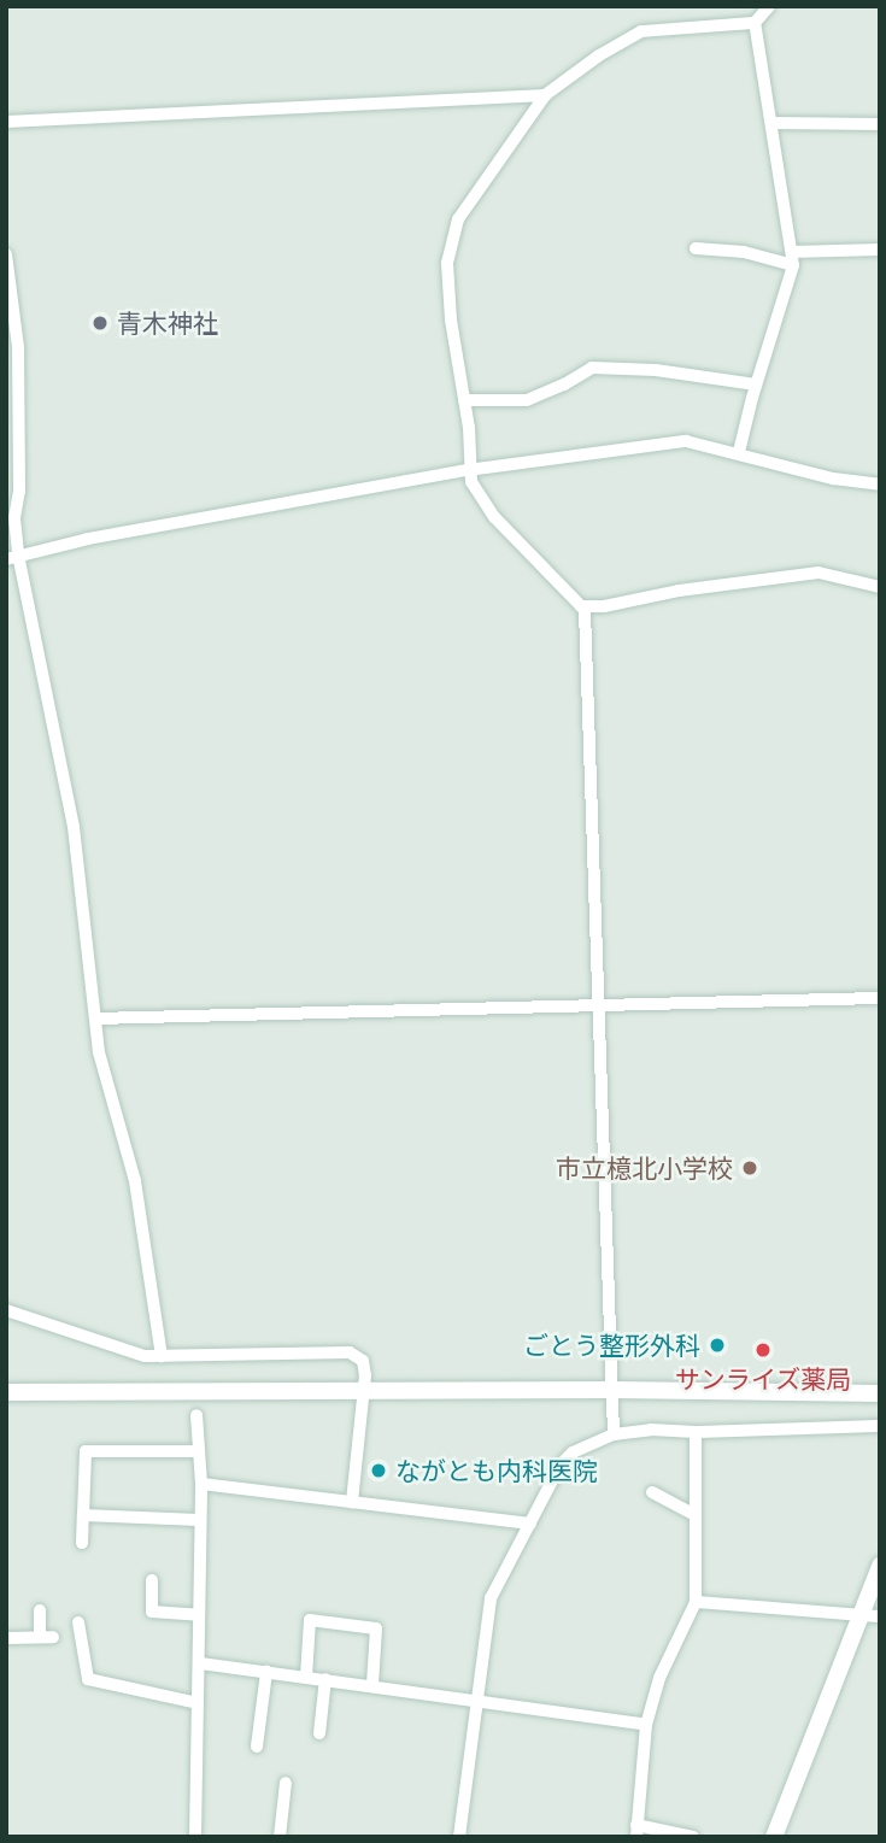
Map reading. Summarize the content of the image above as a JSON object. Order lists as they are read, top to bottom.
{
  "places": [
    "青木神社",
    "市立檍北小学校",
    "ごとう整形外科",
    "サンライズ薬局",
    "ながとも内科医院"
  ]
}
